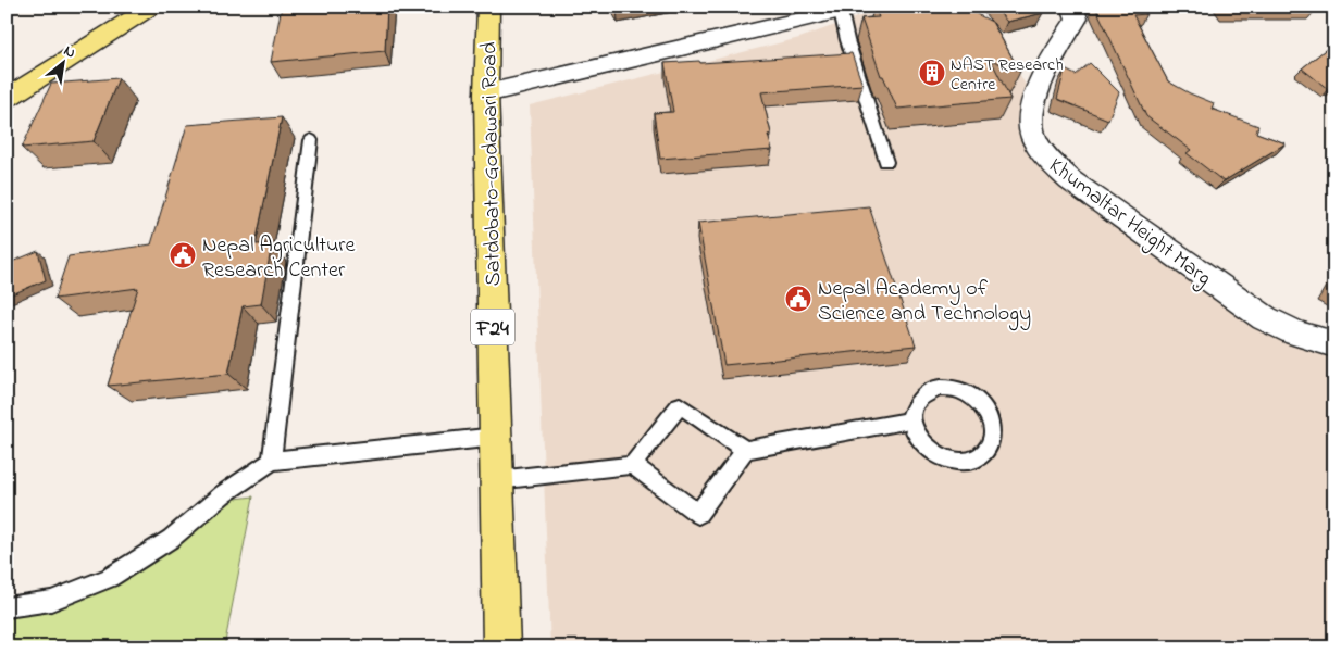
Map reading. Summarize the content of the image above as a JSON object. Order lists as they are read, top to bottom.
{
  "streets": {
    "main road": ["Satdobato-Godawari Road", "F24"],
    "street": ["Khumaltar Height Marg"]
  },
  "places": {
    "building": ["NAST Research Centre"],
    "public building": ["Nepal Agriculture Research Center", "Nepal Academy of Science and Technology"]
  },
  "north": "top right"
}
